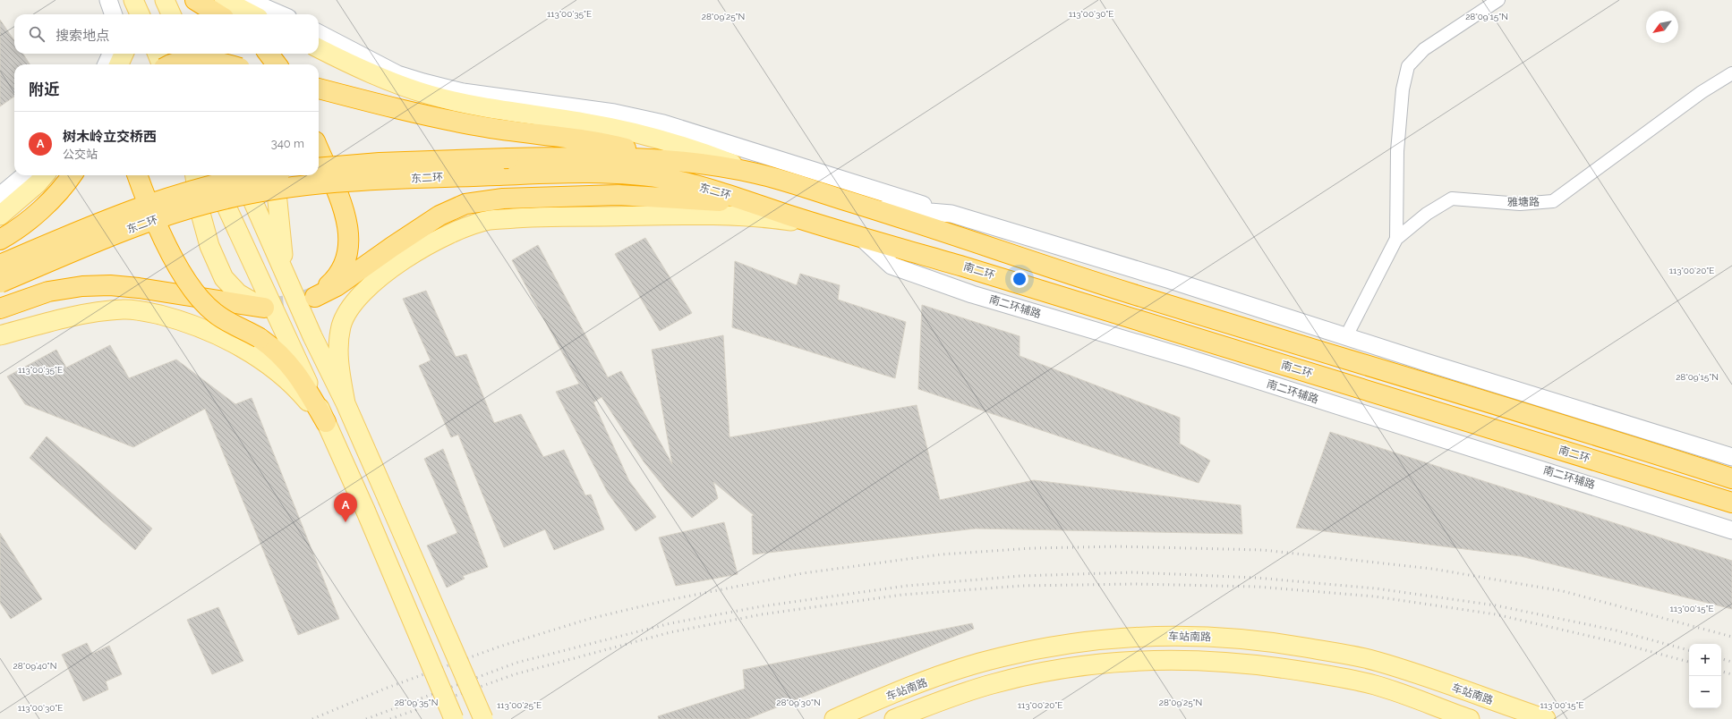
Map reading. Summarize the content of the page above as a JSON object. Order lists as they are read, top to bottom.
{
  "streets": {
    "highway": ["东二环", "南二环"],
    "main road": ["南二环辅路", "车站南路"],
    "street": ["雅塘路"]
  },
  "crossings": [
    ["东二环", "南二环"],
    ["东二环", "南二环辅路"],
    ["南二环", "南二环辅路"]
  ],
  "north": "bottom left",
  "page": {
    "search": "搜索地点",
    "heading": "附近",
    "list": [
      {
        "mark": "A",
        "name": "树木岭立交桥西",
        "note": "公交站",
        "value": "340 m"
      }
    ],
    "pins": "A",
    "map_buttons": ["+", "−"]
  },
  "coordinates": [
    "113°00'35\"E",
    "113°00'30\"E",
    "28°09'25\"N",
    "28°09'15\"N",
    "113°00'20\"E",
    "113°00'15\"E",
    "28°09'40\"N",
    "28°09'35\"N",
    "28°09'30\"N",
    "113°00'25\"E"
  ]
}
